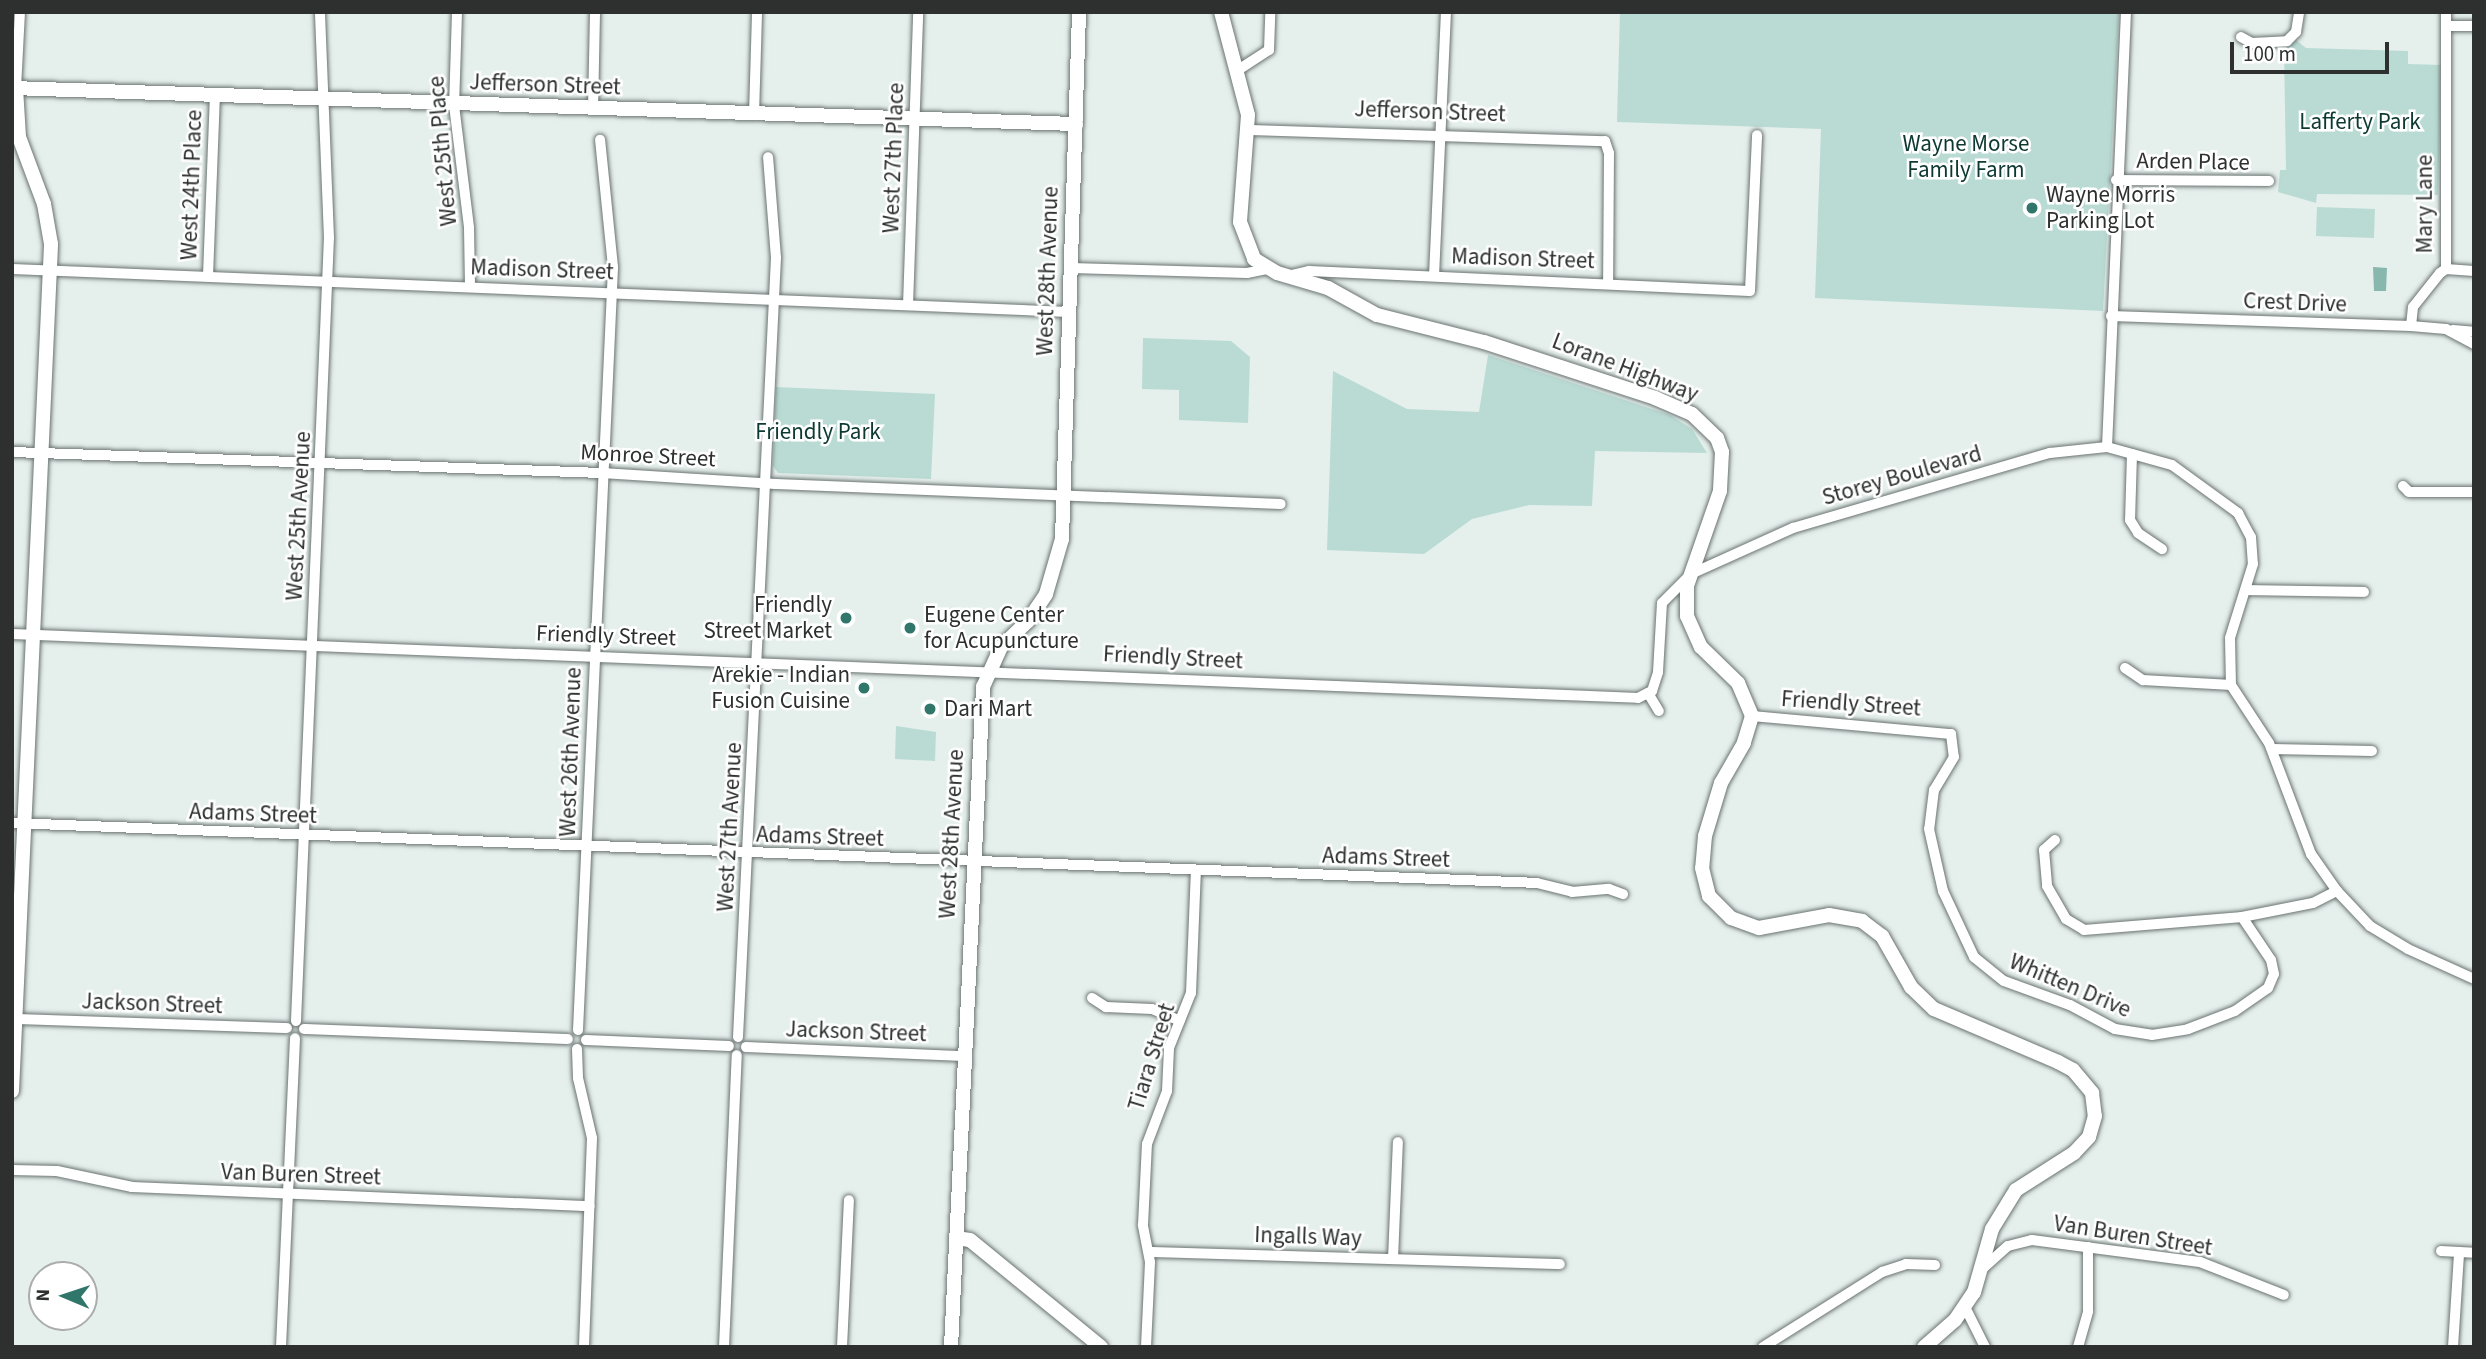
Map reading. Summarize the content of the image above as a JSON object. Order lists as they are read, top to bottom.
{
  "streets": {
    "street": [
      "Jefferson Street",
      "West 25th Place",
      "West 27th Place",
      "Arden Place",
      "West 24th Place",
      "Mary Lane",
      "Madison Street",
      "West 28th Avenue",
      "Crest Drive",
      "Lorane Highway",
      "Monroe Street",
      "Storey Boulevard",
      "West 25th Avenue",
      "Friendly Street",
      "West 26th Avenue",
      "Adams Street",
      "West 27th Avenue",
      "Whitten Drive",
      "Jackson Street",
      "Tiara Street",
      "Van Buren Street",
      "Ingalls Way"
    ]
  },
  "crossings": [
    ["Jefferson Street", "West 25th Place"],
    ["Jefferson Street", "West 27th Place"],
    ["Jefferson Street", "West 24th Place"],
    ["Jefferson Street", "Madison Street"],
    ["Jefferson Street", "West 28th Avenue"],
    ["Jefferson Street", "West 25th Avenue"],
    ["West 25th Place", "Madison Street"],
    ["West 27th Place", "Madison Street"],
    ["West 24th Place", "Madison Street"],
    ["Madison Street", "West 28th Avenue"],
    ["Madison Street", "Lorane Highway"],
    ["Madison Street", "West 25th Avenue"],
    ["Madison Street", "West 26th Avenue"],
    ["Madison Street", "West 27th Avenue"],
    ["West 28th Avenue", "Monroe Street"],
    ["West 28th Avenue", "Friendly Street"],
    ["West 28th Avenue", "Adams Street"],
    ["West 28th Avenue", "Jackson Street"],
    ["Lorane Highway", "Storey Boulevard"],
    ["Lorane Highway", "Friendly Street"],
    ["Monroe Street", "West 25th Avenue"],
    ["Monroe Street", "West 26th Avenue"],
    ["Monroe Street", "West 27th Avenue"],
    ["West 25th Avenue", "Friendly Street"],
    ["West 25th Avenue", "Adams Street"],
    ["Friendly Street", "West 26th Avenue"],
    ["Friendly Street", "West 27th Avenue"],
    ["Friendly Street", "Whitten Drive"],
    ["West 26th Avenue", "Adams Street"],
    ["Adams Street", "West 27th Avenue"],
    ["Adams Street", "Tiara Street"],
    ["Tiara Street", "Ingalls Way"]
  ],
  "parks": ["Lafferty Park", "Wayne Morse Family Farm", "Friendly Park"],
  "places": [
    "Wayne Morris Parking Lot",
    "Friendly Street Market",
    "Eugene Center for Acupuncture",
    "Arekie - Indian Fusion Cuisine",
    "Dari Mart"
  ],
  "scale_bar": "100 m",
  "north": "left"
}
